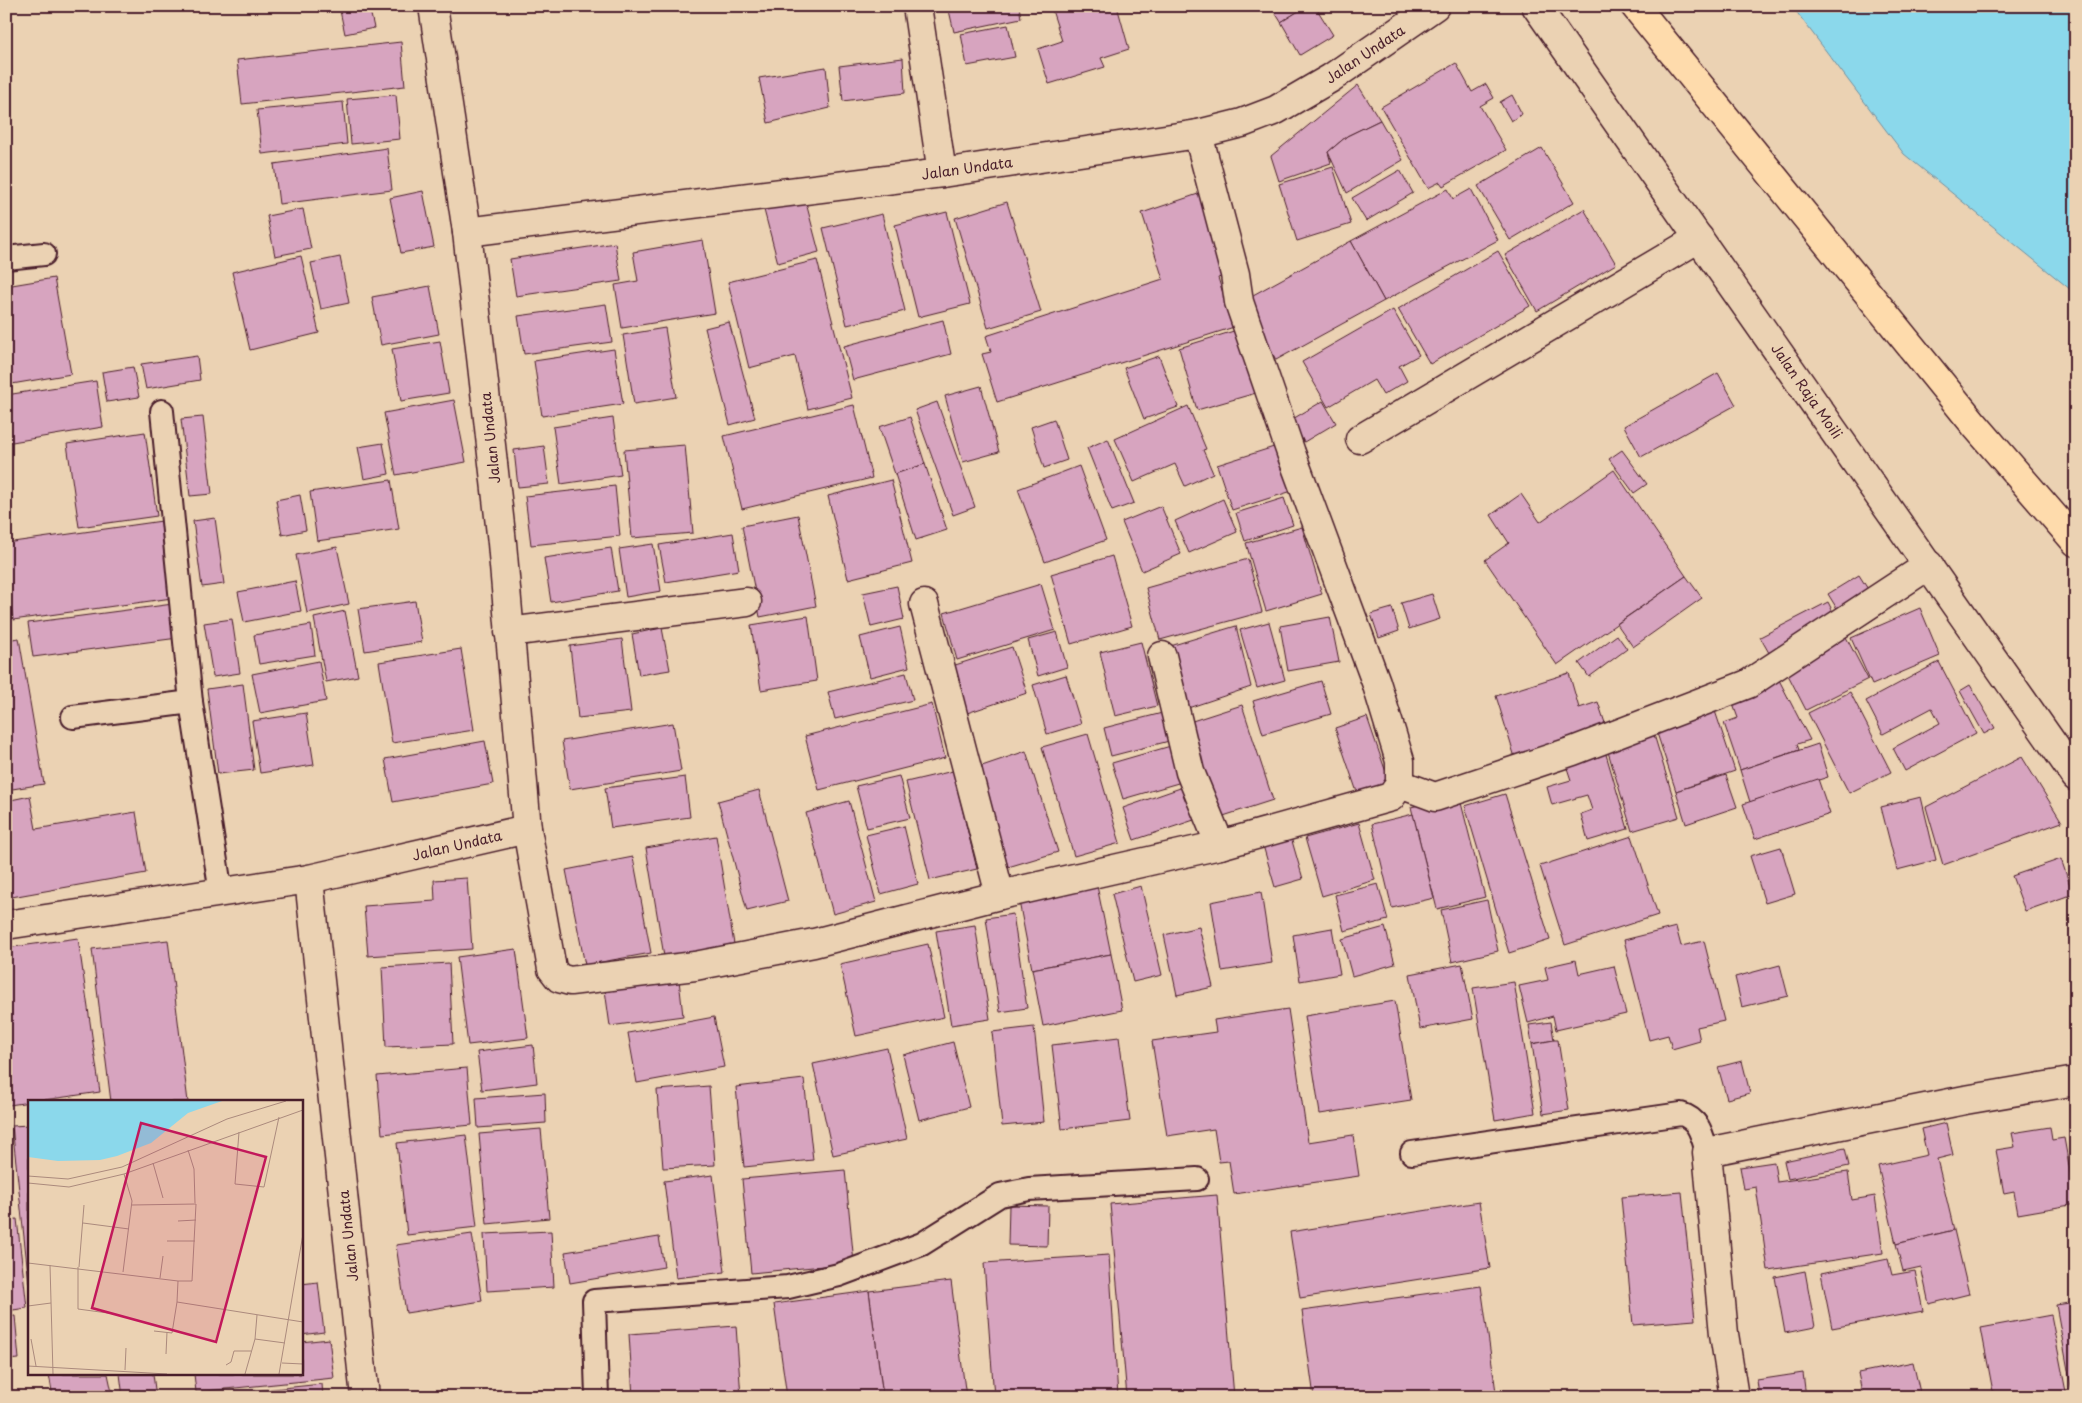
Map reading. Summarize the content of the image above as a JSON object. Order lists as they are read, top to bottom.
{
  "streets": {
    "street": ["Jalan Undata", "Jalan Raja Moili"]
  }
}
